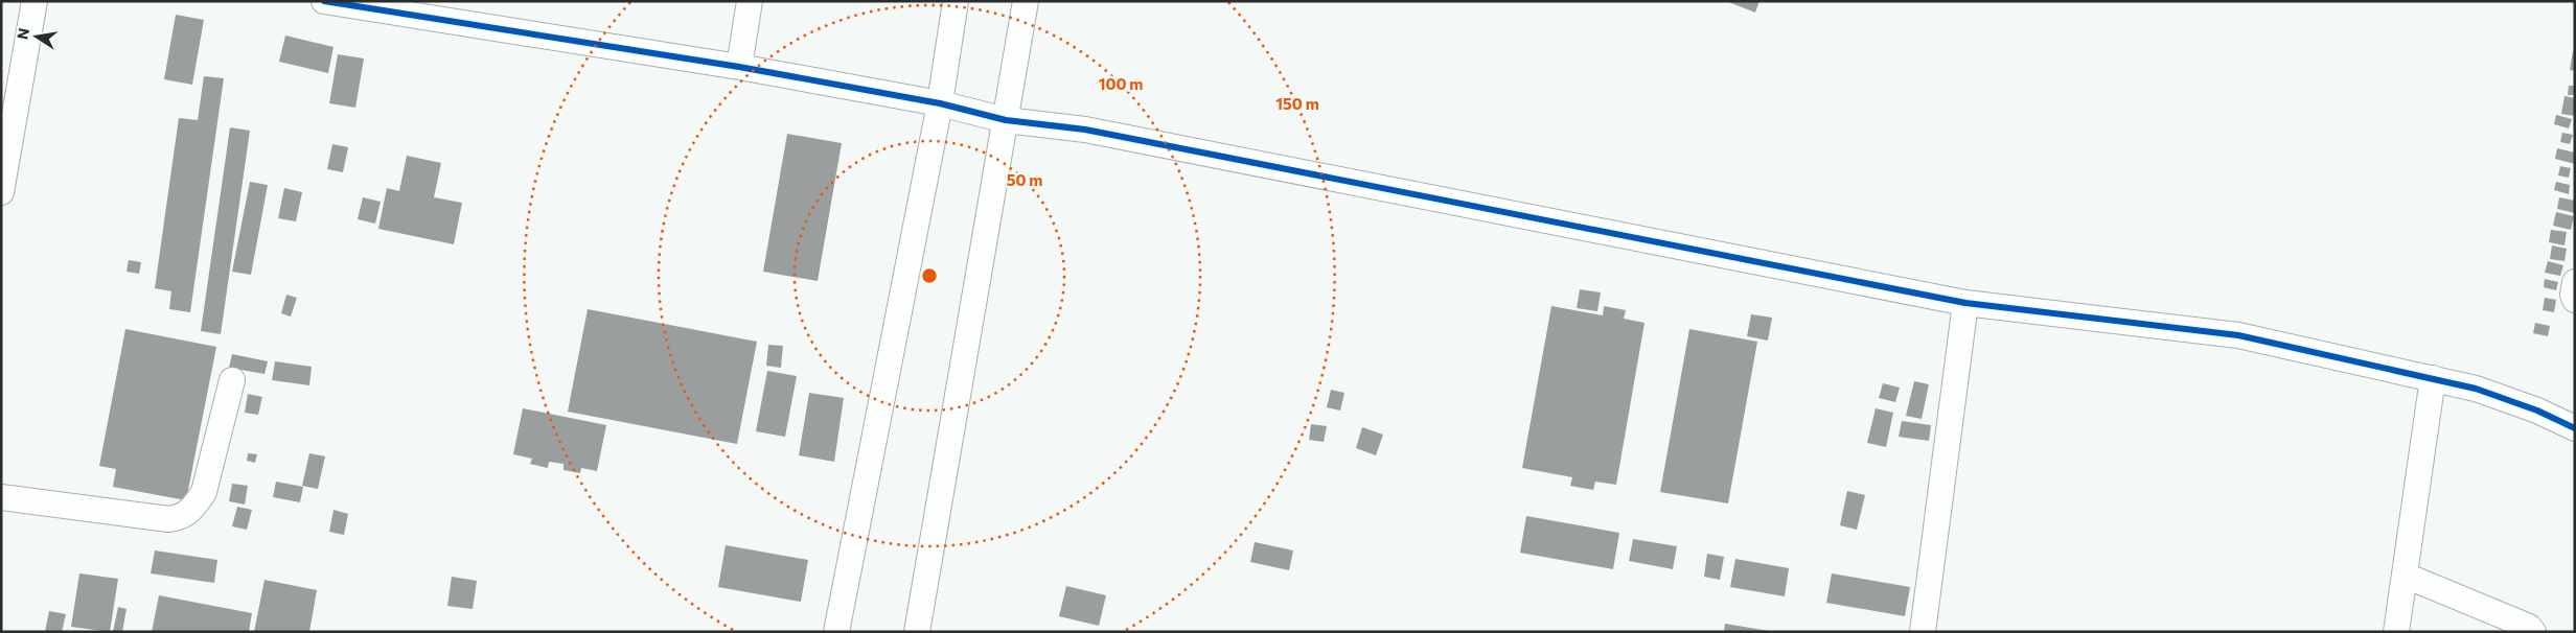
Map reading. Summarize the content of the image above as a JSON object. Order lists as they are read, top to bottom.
{
  "north": "left",
  "rings": ["100 m", "150 m", "50 m"]
}
